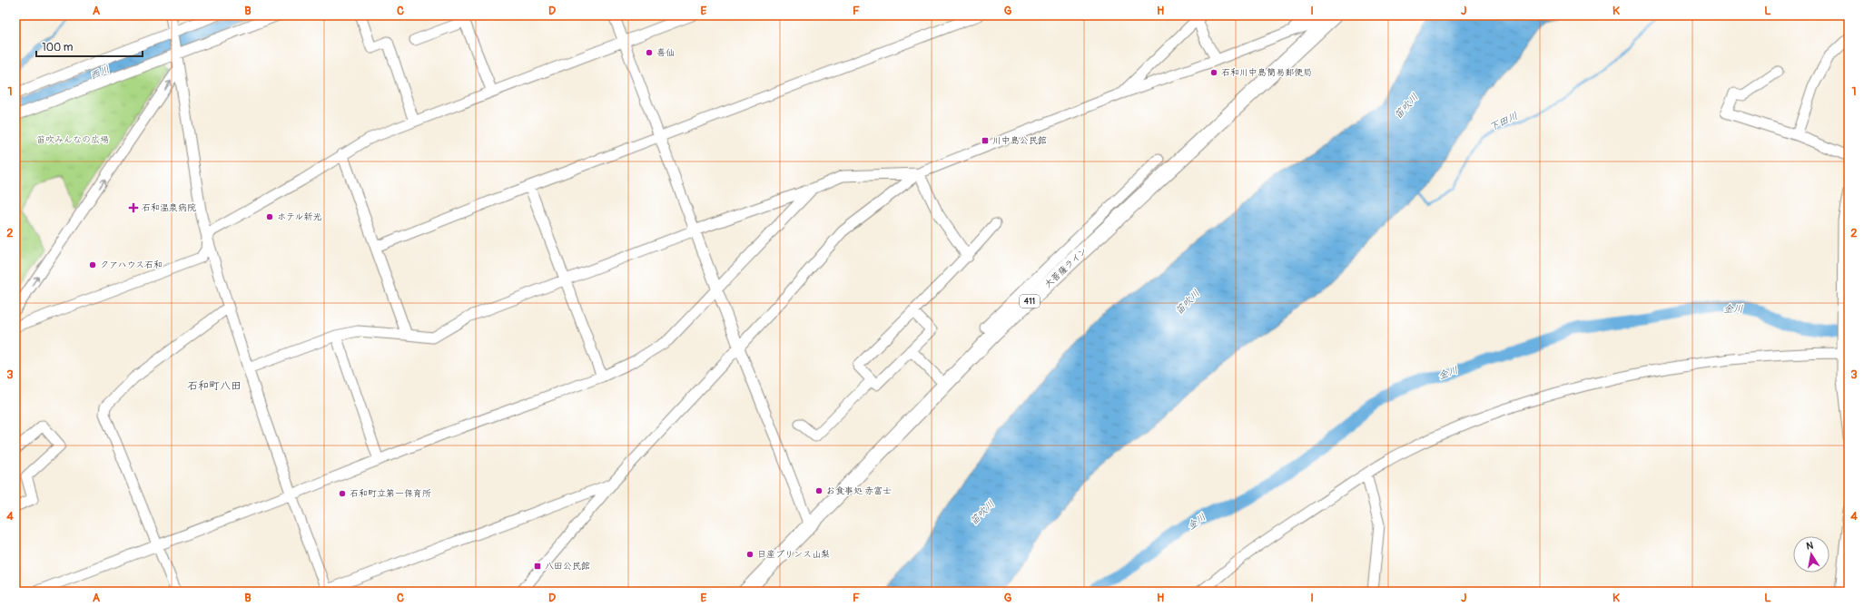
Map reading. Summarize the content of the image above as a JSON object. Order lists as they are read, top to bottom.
{
  "streets": {
    "highway": ["大菩薩ライン", "411"]
  },
  "districts": ["石和町八田"],
  "water": [
    "西川",
    "笛吹川",
    "下田川",
    "金川"
  ],
  "parks": ["笛吹みんなの広場"],
  "places": {
    "other": [
      "喜仙",
      "石和川中島簡易郵便局",
      "ホテル新光",
      "クアハウス石和",
      "お食事処 赤富士",
      "石和町立第一保育所",
      "日産プリンス山梨"
    ],
    "transit": ["川中島公民館", "八田公民館"],
    "health": ["石和温泉病院"]
  },
  "scale_bar": "100 m",
  "north": "top",
  "grid": {
    "columns": [
      "A",
      "B",
      "C",
      "D",
      "E",
      "F",
      "G",
      "H",
      "I",
      "J",
      "K",
      "L"
    ],
    "rows": [
      "1",
      "2",
      "3",
      "4"
    ]
  }
}
